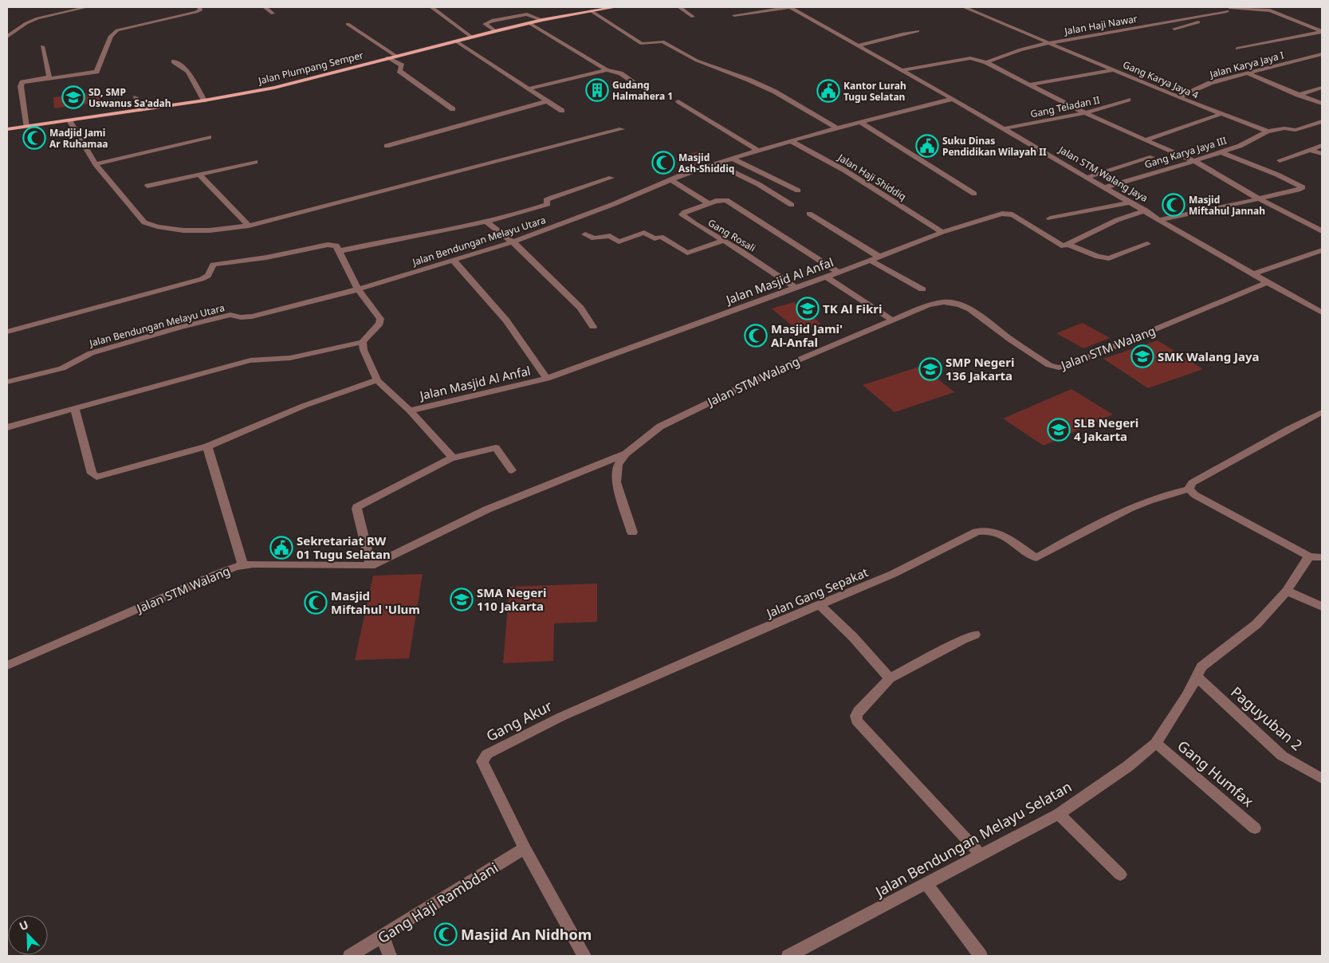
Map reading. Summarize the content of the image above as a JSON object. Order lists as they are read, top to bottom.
{
  "streets": {
    "main road": ["Jalan Plumpang Semper"],
    "street": [
      "Jalan Haji Nawar",
      "Jalan Karya Jaya I",
      "Gang Karya Jaya 4",
      "Gang Teladan II",
      "Gang Karya Jaya III",
      "Jalan STM Walang Jaya",
      "Jalan Haji Shiddiq",
      "Gang Rosali",
      "Jalan Bendungan Melayu Utara",
      "Jalan Masjid Al Anfal",
      "Jalan STM Walang",
      "Jalan Gang Sepakat",
      "Paguyuban 2",
      "Gang Akur",
      "Gang Humfax",
      "Jalan Bendungan Melayu Selatan",
      "Gang Haji Rambdani"
    ]
  },
  "crossings": [
    ["Jalan Haji Nawar", "Gang Karya Jaya 4"],
    ["Jalan Karya Jaya I", "Gang Karya Jaya 4"],
    ["Gang Karya Jaya 4", "Gang Karya Jaya III"],
    ["Gang Teladan II", "Jalan STM Walang Jaya"],
    ["Gang Karya Jaya III", "Jalan STM Walang Jaya"],
    ["Jalan STM Walang Jaya", "Jalan Bendungan Melayu Utara"],
    ["Jalan STM Walang Jaya", "Jalan STM Walang"],
    ["Jalan Haji Shiddiq", "Jalan Bendungan Melayu Utara"],
    ["Jalan Haji Shiddiq", "Jalan Masjid Al Anfal"],
    ["Gang Rosali", "Jalan Masjid Al Anfal"],
    ["Jalan Gang Sepakat", "Gang Akur"],
    ["Jalan Gang Sepakat", "Jalan Bendungan Melayu Selatan"],
    ["Paguyuban 2", "Jalan Bendungan Melayu Selatan"],
    ["Gang Akur", "Gang Haji Rambdani"],
    ["Gang Humfax", "Jalan Bendungan Melayu Selatan"]
  ],
  "places": {
    "building": ["Gudang Halmahera 1"],
    "public building": ["Kantor Lurah Tugu Selatan", "Suku Dinas Pendidikan Wilayah II", "Sekretariat RW 01 Tugu Selatan"],
    "school or university": [
      "SD, SMP Uswanus Sa'adah",
      "TK Al Fikri",
      "SMK Walang Jaya",
      "SMP Negeri 136 Jakarta",
      "SLB Negeri 4 Jakarta",
      "SMA Negeri 110 Jakarta"
    ],
    "mosque": [
      "Madjid Jami Ar Ruhamaa",
      "Masjid Ash-Shiddiq",
      "Masjid Miftahul Jannah",
      "Masjid Jami' Al-Anfal",
      "Masjid Miftahul 'Ulum",
      "Masjid An Nidhom"
    ]
  },
  "north": "top left"
}
